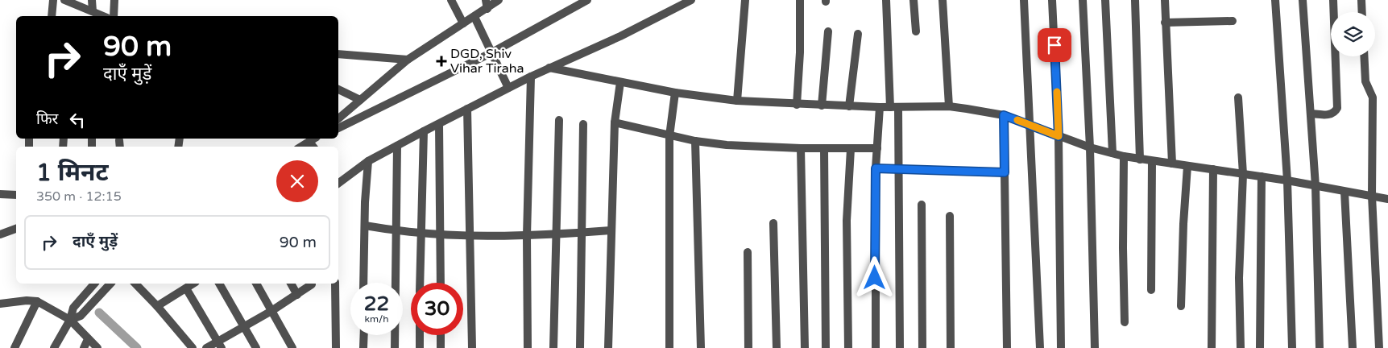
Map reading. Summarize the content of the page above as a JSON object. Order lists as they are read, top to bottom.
{
  "places": {
    "health": ["DGD, Shiv Vihar Tiraha"]
  },
  "page": {
    "turn": ["90 m", "दाएँ मुड़ें"],
    "then": "फिर",
    "heading": ["1 मिनट", "350 m · 12:15"],
    "list": [
      {
        "name": "दाएँ मुड़ें",
        "value": "90 m"
      }
    ],
    "speed": "22 km/h",
    "limit": "30"
  }
}
